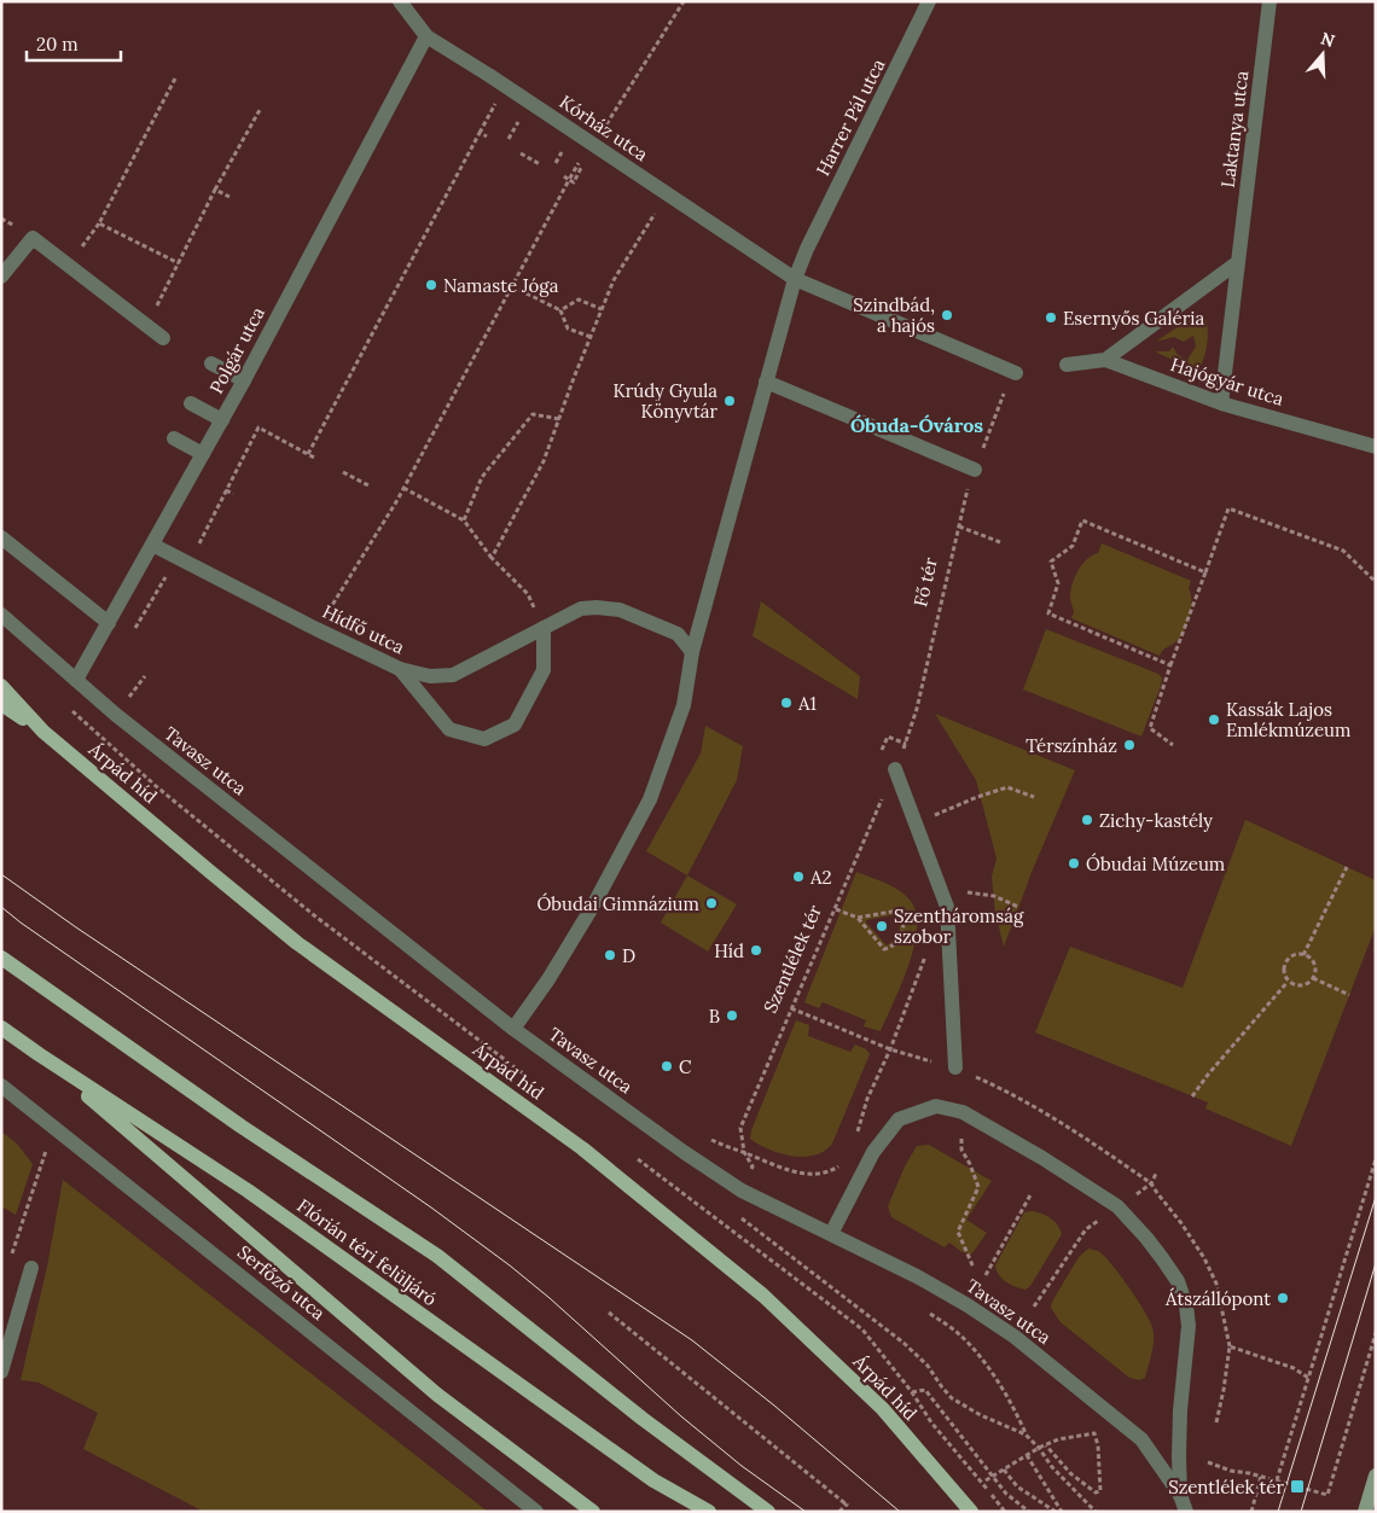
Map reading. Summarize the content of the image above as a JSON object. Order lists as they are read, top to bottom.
{
  "streets": {
    "main road": ["Árpád híd", "Flórián téri felüljáró"],
    "street": [
      "Harrer Pál utca",
      "Kórház utca",
      "Laktanya utca",
      "Polgár utca",
      "Hajógyár utca",
      "Hídfő utca",
      "Tavasz utca",
      "Serfőző utca"
    ],
    "path": ["Fő tér", "Szentlélek tér"]
  },
  "crossings": [
    ["Harrer Pál utca", "Kórház utca"],
    ["Kórház utca", "Polgár utca"],
    ["Laktanya utca", "Hajógyár utca"],
    ["Polgár utca", "Hídfő utca"],
    ["Polgár utca", "Tavasz utca"],
    ["Fő tér", "Szentlélek tér"]
  ],
  "districts": ["Óbuda-Óváros"],
  "places": {
    "other": [
      "Namaste Jóga",
      "Szindbád, a hajós",
      "Esernyős Galéria",
      "Krúdy Gyula Könyvtár",
      "A1",
      "Kassák Lajos Emlékmúzeum",
      "Térszínház",
      "Zichy-kastély",
      "Óbudai Múzeum",
      "A2",
      "Óbudai Gimnázium",
      "Szentháromság szobor",
      "Híd",
      "D",
      "B",
      "C",
      "Átszállópont"
    ],
    "transit": ["Szentlélek tér"]
  },
  "scale_bar": "20 m",
  "north": "top"
}
